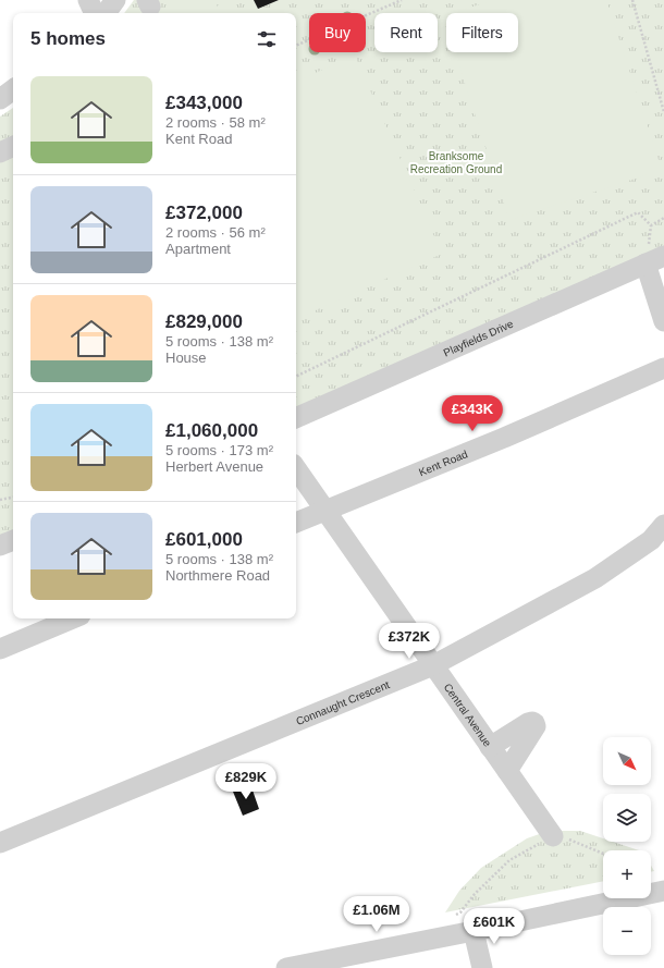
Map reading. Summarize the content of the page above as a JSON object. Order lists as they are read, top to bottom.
{
  "streets": {
    "street": [
      "Playfields Drive",
      "Kent Road",
      "Connaught Crescent",
      "Central Avenue"
    ]
  },
  "crossings": [
    ["Kent Road", "Central Avenue"],
    ["Connaught Crescent", "Central Avenue"]
  ],
  "parks": ["Branksome Recreation Ground"],
  "north": "bottom right",
  "page": {
    "chip": ["Buy", "Rent", "Filters"],
    "heading": "5 homes",
    "list": [
      {
        "name": "£343,000",
        "note": "2 rooms · 58 m² · Kent Road"
      },
      {
        "name": "£372,000",
        "note": "2 rooms · 56 m² · Apartment"
      },
      {
        "name": "£829,000",
        "note": "5 rooms · 138 m² · House"
      },
      {
        "name": "£1,060,000",
        "note": "5 rooms · 173 m² · Herbert Avenue"
      },
      {
        "name": "£601,000",
        "note": "5 rooms · 138 m² · Northmere Road"
      }
    ],
    "price": [
      "£343K",
      "£372K",
      "£829K",
      "£1.06M",
      "£601K"
    ],
    "map_buttons": ["+", "−"]
  }
}
